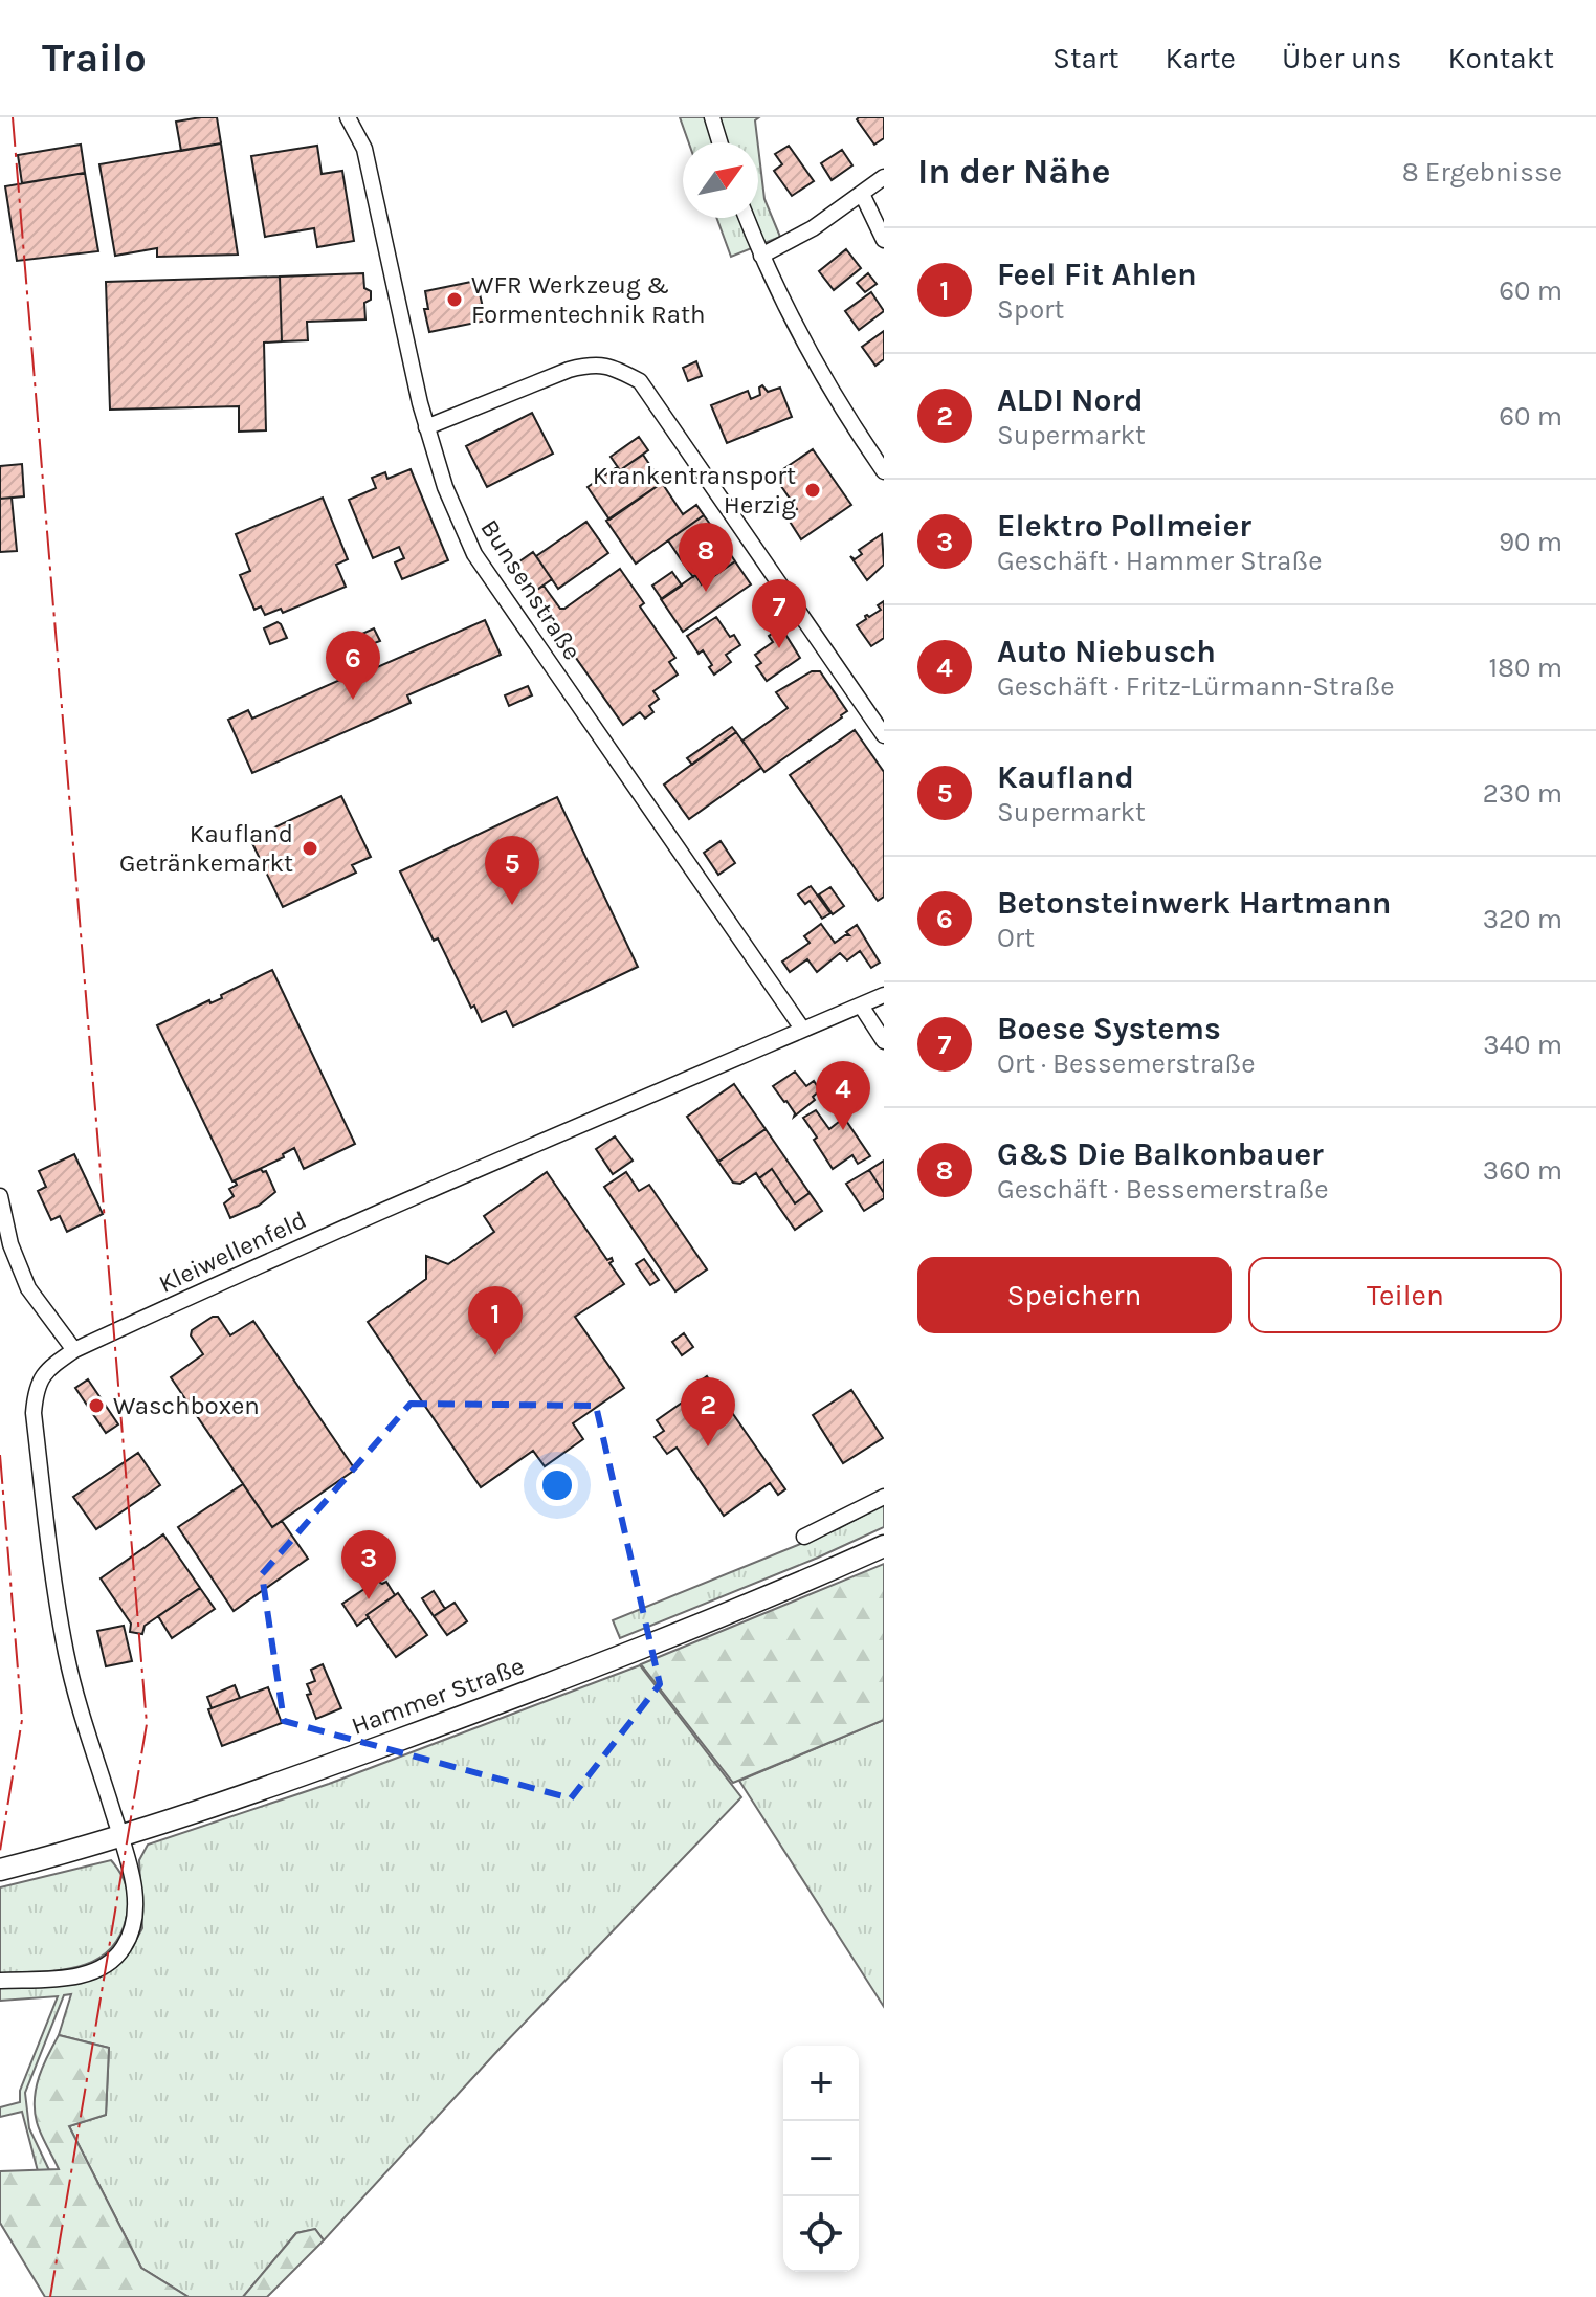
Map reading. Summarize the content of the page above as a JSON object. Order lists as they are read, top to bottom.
{
  "streets": {
    "main road": ["Hammer Straße"],
    "street": ["Bunsenstraße", "Kleiwellenfeld"]
  },
  "crossings": [
    ["Bunsenstraße", "Kleiwellenfeld"],
    ["Kleiwellenfeld", "Hammer Straße"]
  ],
  "places": [
    "WFR Werkzeug & Formentechnik Rath",
    "Krankentransport Herzig",
    "Kaufland Getränkemarkt",
    "Waschboxen"
  ],
  "north": "top right",
  "page": {
    "header": "Trailo",
    "nav": [
      "Start",
      "Karte",
      "Über uns",
      "Kontakt"
    ],
    "heading": ["In der Nähe", "8 Ergebnisse"],
    "list": [
      {
        "mark": "1",
        "name": "Feel Fit Ahlen",
        "note": "Sport",
        "value": "60 m"
      },
      {
        "mark": "2",
        "name": "ALDI Nord",
        "note": "Supermarkt",
        "value": "60 m"
      },
      {
        "mark": "3",
        "name": "Elektro Pollmeier",
        "note": "Geschäft · Hammer Straße",
        "value": "90 m"
      },
      {
        "mark": "4",
        "name": "Auto Niebusch",
        "note": "Geschäft · Fritz-Lürmann-Straße",
        "value": "180 m"
      },
      {
        "mark": "5",
        "name": "Kaufland",
        "note": "Supermarkt",
        "value": "230 m"
      },
      {
        "mark": "6",
        "name": "Betonsteinwerk Hartmann",
        "note": "Ort",
        "value": "320 m"
      },
      {
        "mark": "7",
        "name": "Boese Systems",
        "note": "Ort · Bessemerstraße",
        "value": "340 m"
      },
      {
        "mark": "8",
        "name": "G&S Die Balkonbauer",
        "note": "Geschäft · Bessemerstraße",
        "value": "360 m"
      }
    ],
    "pins": [
      "8",
      "7",
      "6",
      "5",
      "4",
      "1",
      "2",
      "3"
    ],
    "buttons": ["Speichern", "Teilen"],
    "map_buttons": ["+", "−"]
  }
}
